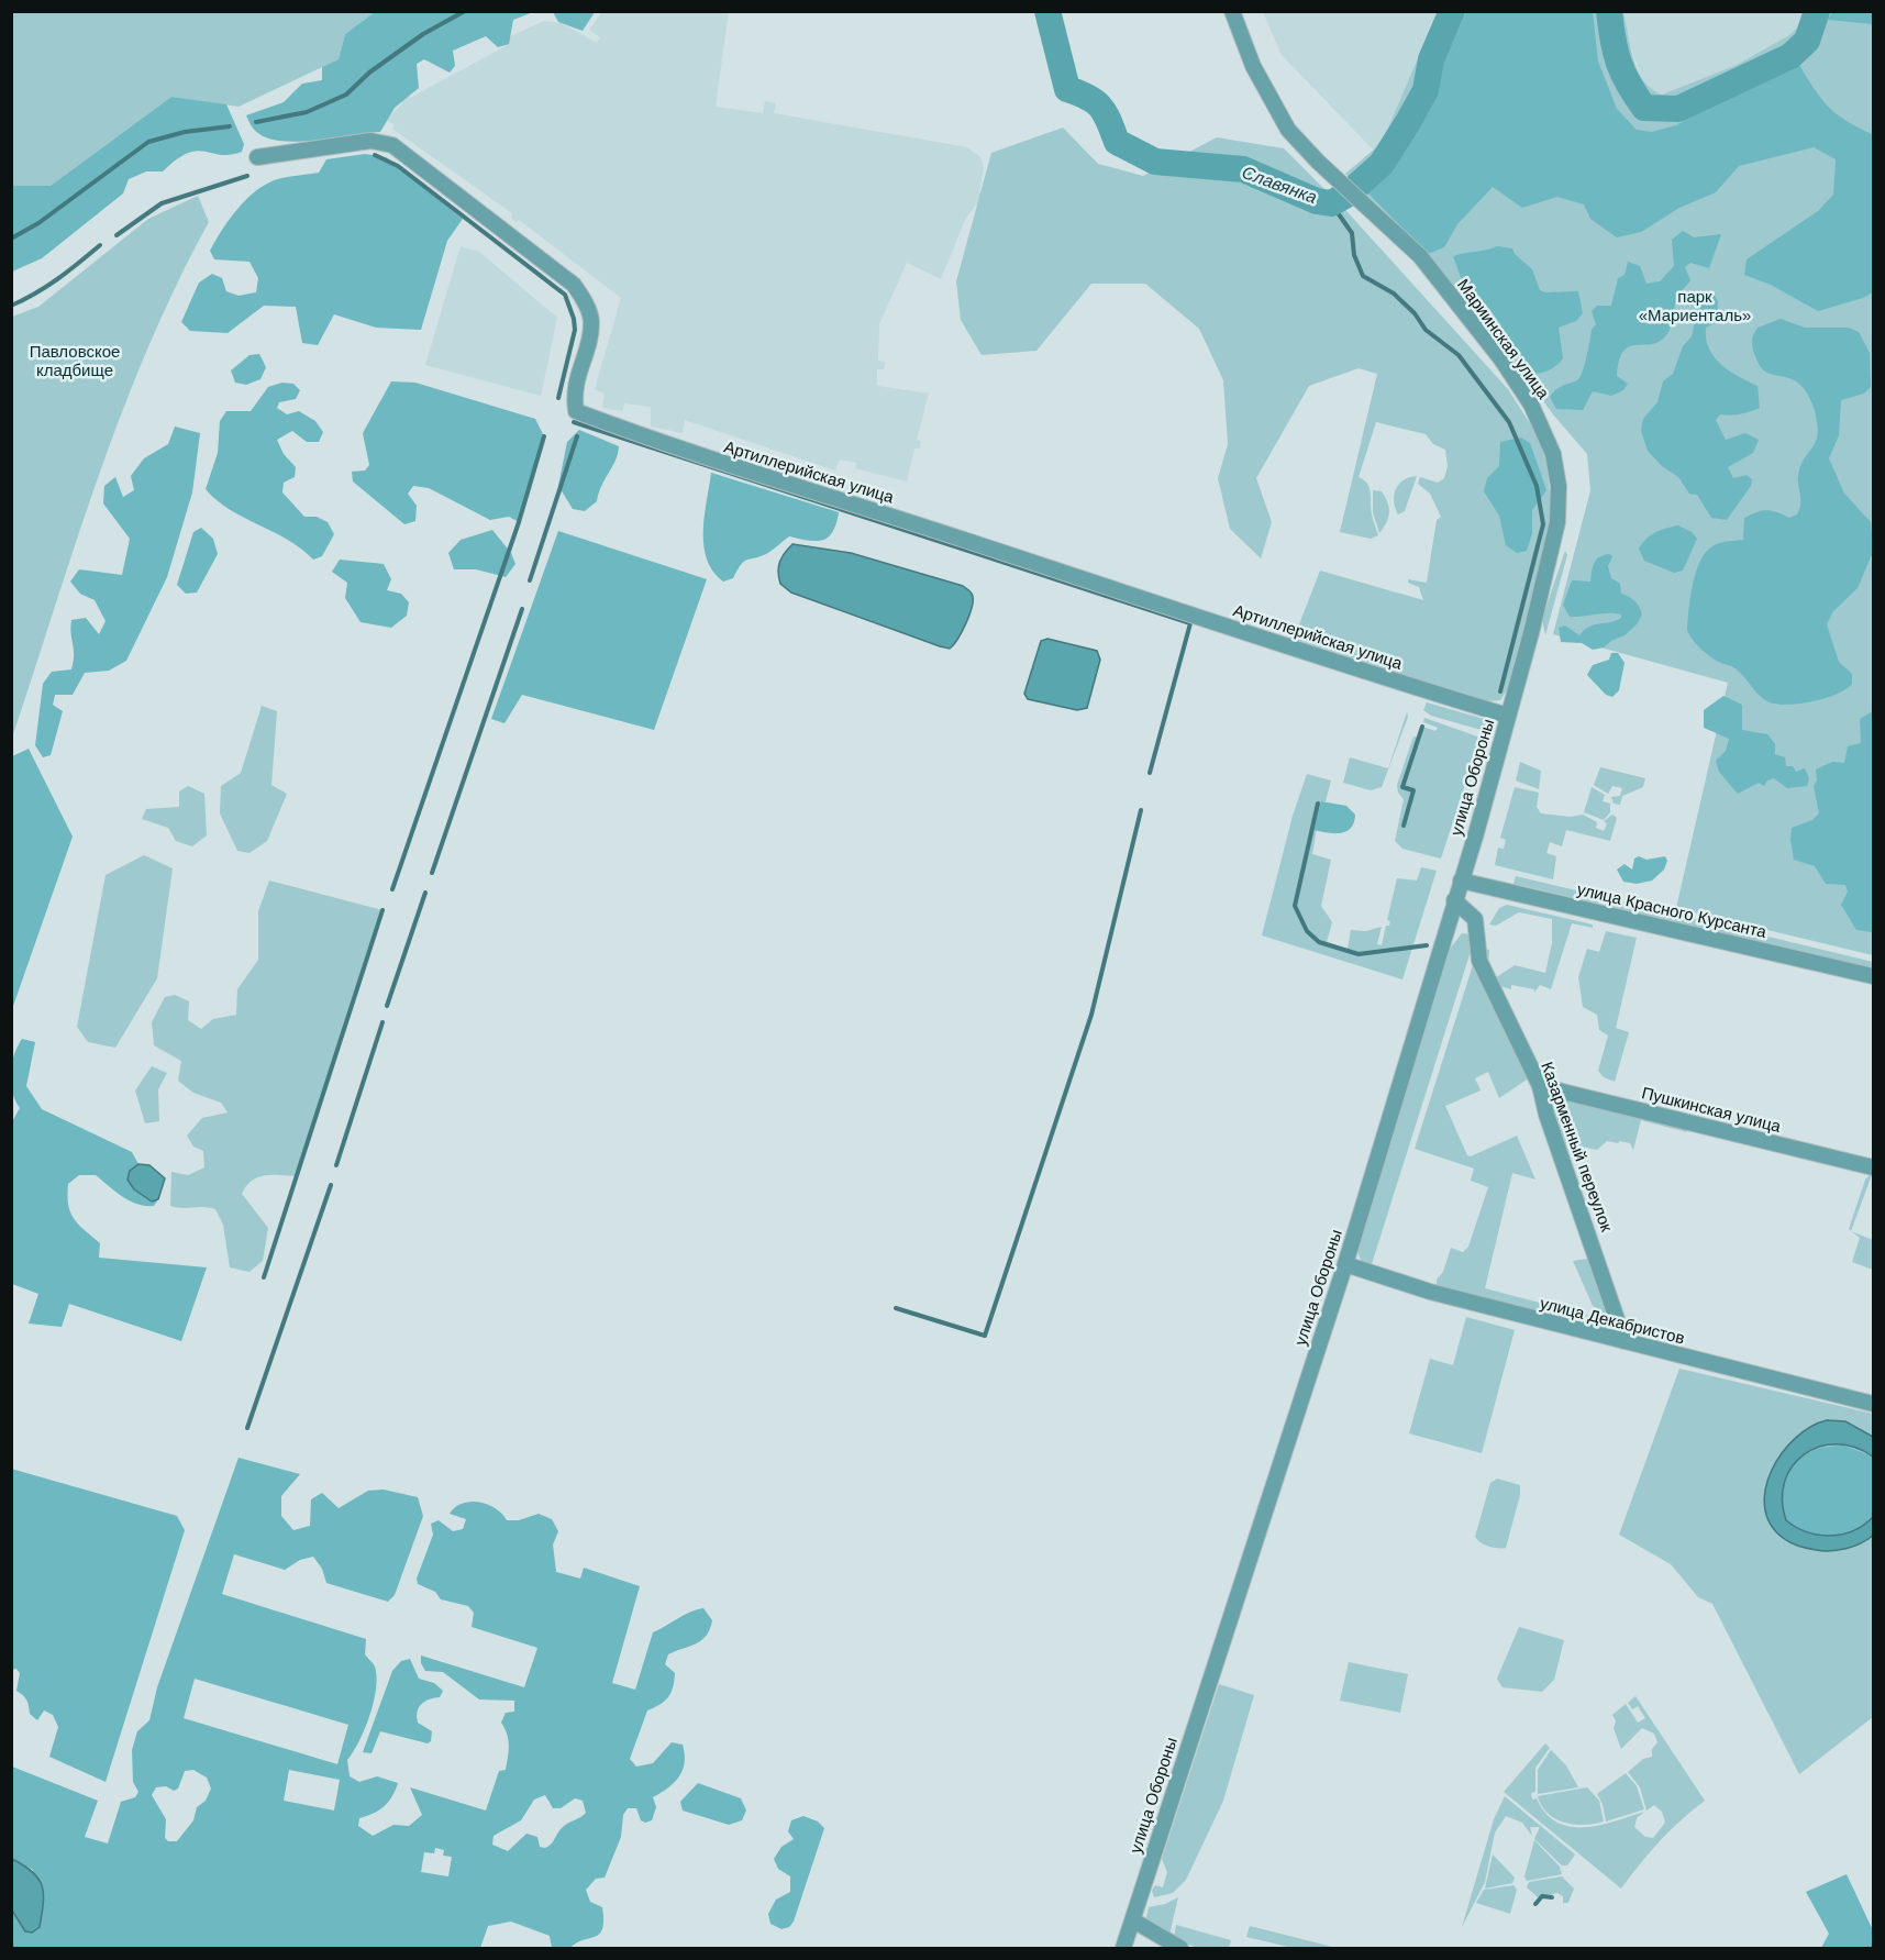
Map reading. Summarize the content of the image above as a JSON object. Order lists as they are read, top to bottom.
{
  "streets": {
    "street": [
      "Мариинская улица",
      "Артиллерийская улица",
      "улица Обороны",
      "улица Красного Курсанта",
      "Пушкинская улица",
      "Казарменный переулок",
      "улица Декабристов"
    ]
  },
  "crossings": [
    ["Мариинская улица", "улица Обороны"],
    ["Артиллерийская улица", "улица Обороны"],
    ["улица Обороны", "улица Красного Курсанта"],
    ["улица Обороны", "Казарменный переулок"],
    ["улица Обороны", "улица Декабристов"],
    ["Пушкинская улица", "Казарменный переулок"],
    ["Казарменный переулок", "улица Декабристов"]
  ],
  "water": ["Славянка"],
  "parks": ["парк «Мариенталь»", "Павловское кладбище"]
}
